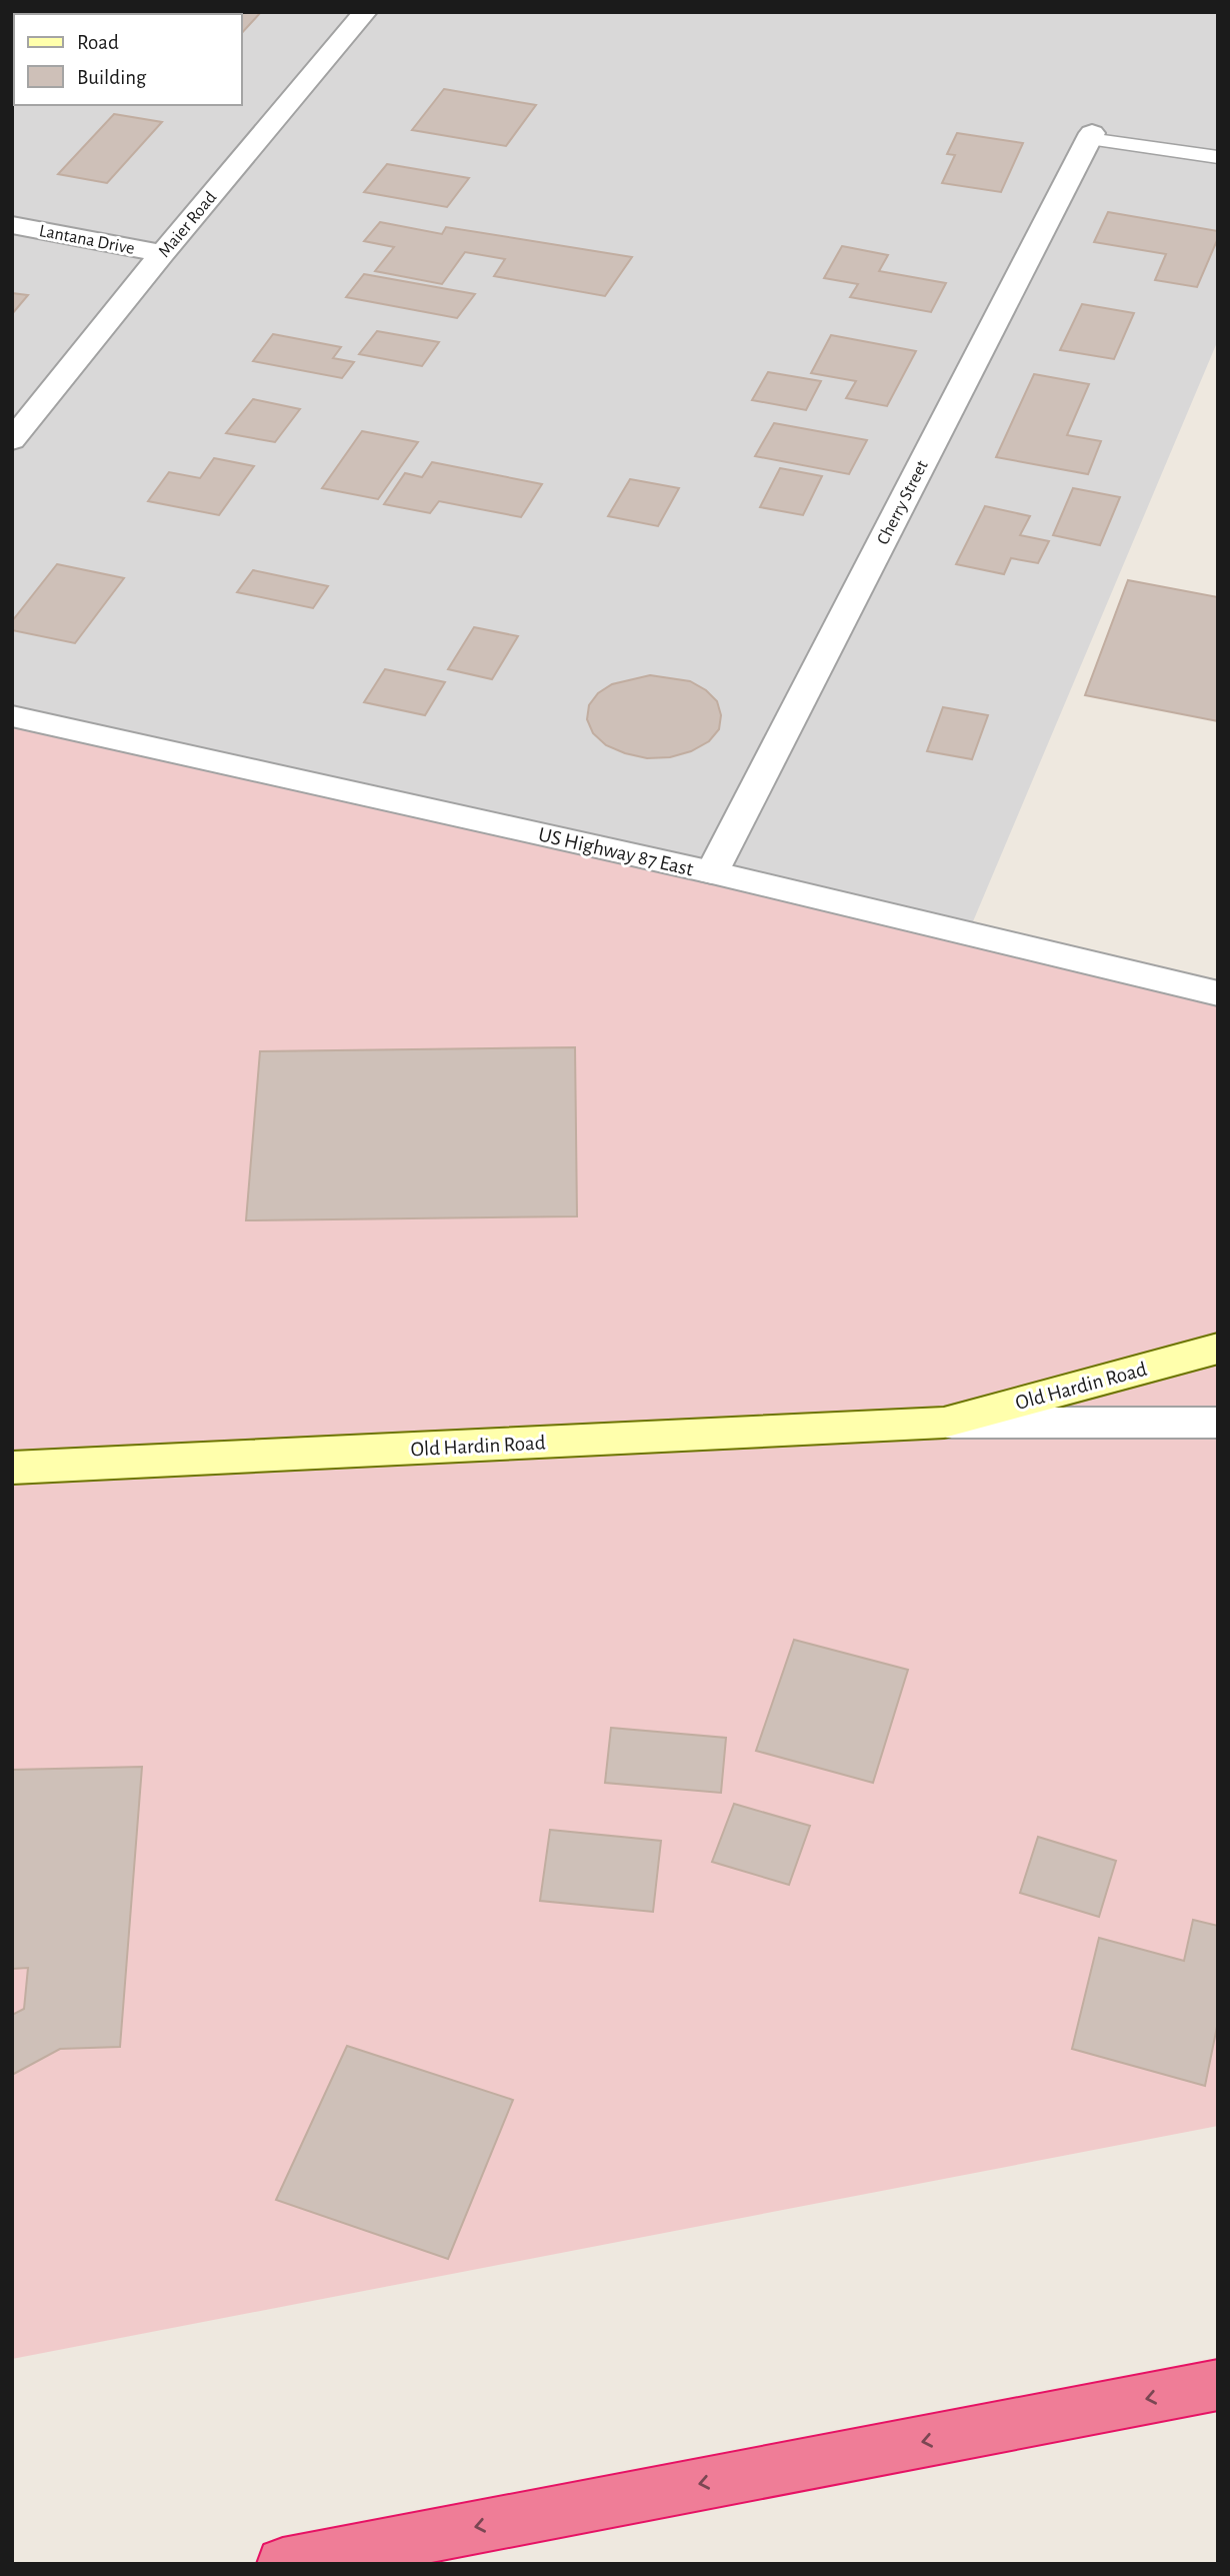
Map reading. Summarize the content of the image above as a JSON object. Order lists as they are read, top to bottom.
{
  "streets": {
    "main road": ["Old Hardin Road"],
    "street": [
      "Maier Road",
      "Lantana Drive",
      "Cherry Street",
      "US Highway 87 East"
    ]
  },
  "crossings": [
    ["Maier Road", "Lantana Drive"],
    ["Cherry Street", "US Highway 87 East"]
  ],
  "legend": ["Road", "Building"]
}
